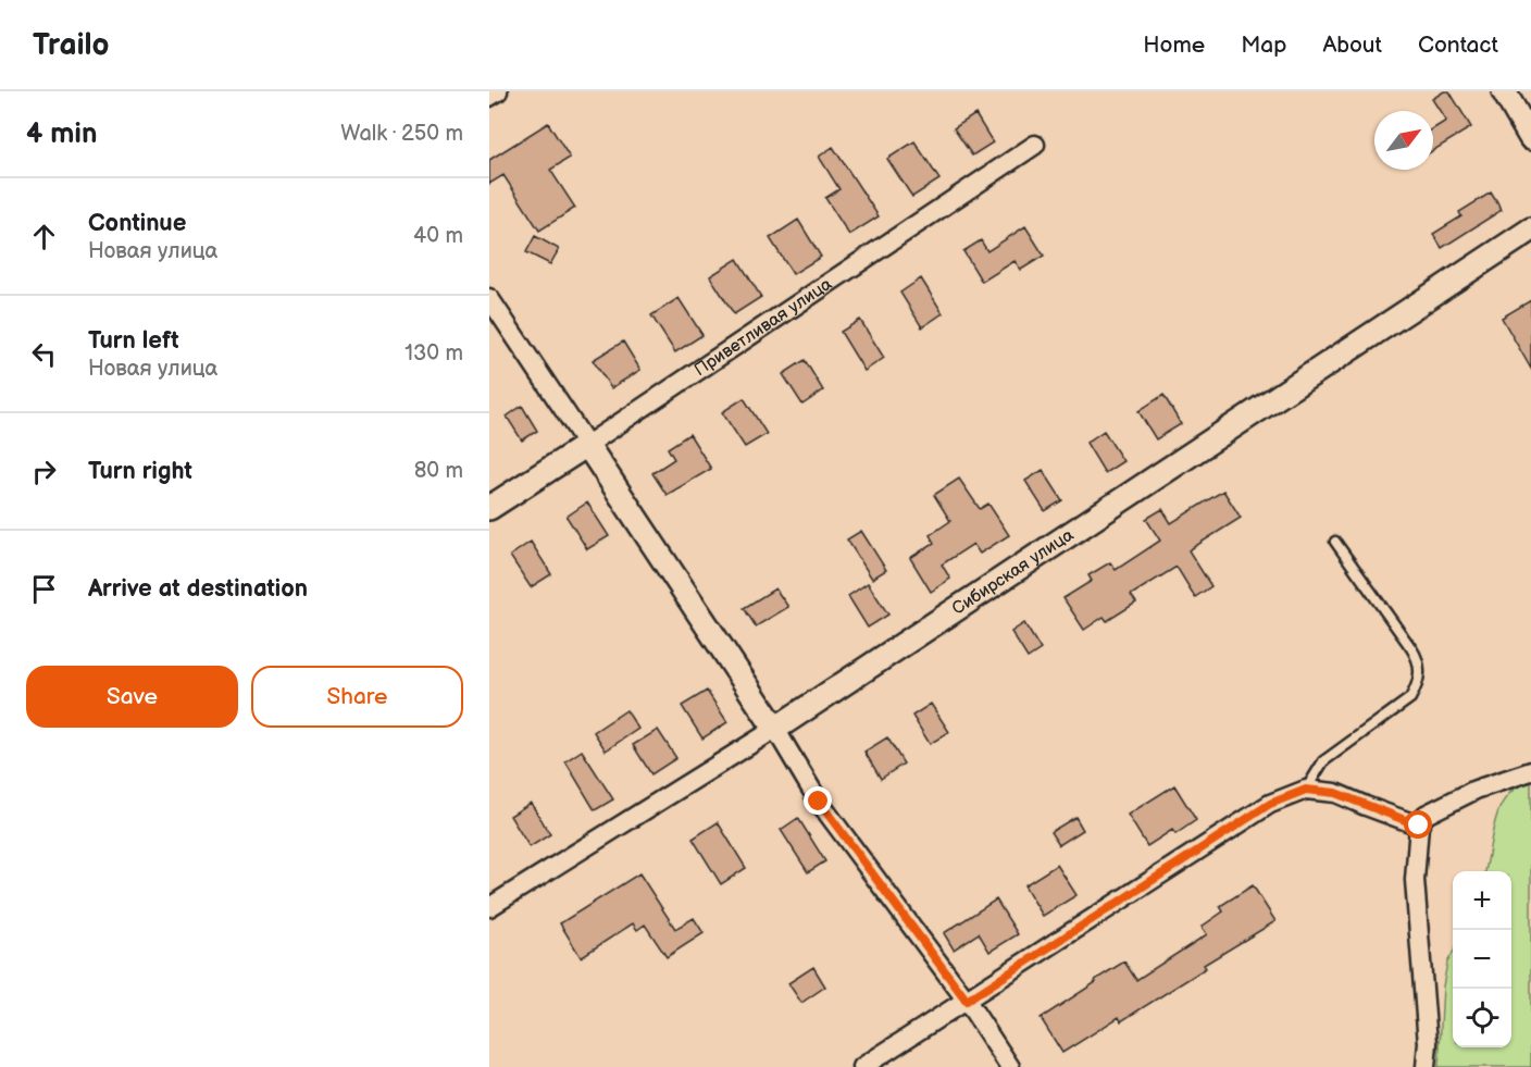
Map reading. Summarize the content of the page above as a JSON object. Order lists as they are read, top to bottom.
{
  "streets": {
    "street": ["Приветливая улица", "Сибирская улица"]
  },
  "north": "top right",
  "page": {
    "header": "Trailo",
    "nav": [
      "Home",
      "Map",
      "About",
      "Contact"
    ],
    "heading": ["4 min", "Walk · 250 m"],
    "list": [
      ["Continue", "Новая улица", "40 m"],
      ["Turn left", "Новая улица", "130 m"],
      ["Turn right", "80 m"],
      "Arrive at destination"
    ],
    "buttons": ["Save", "Share"],
    "map_buttons": ["+", "−"]
  }
}
